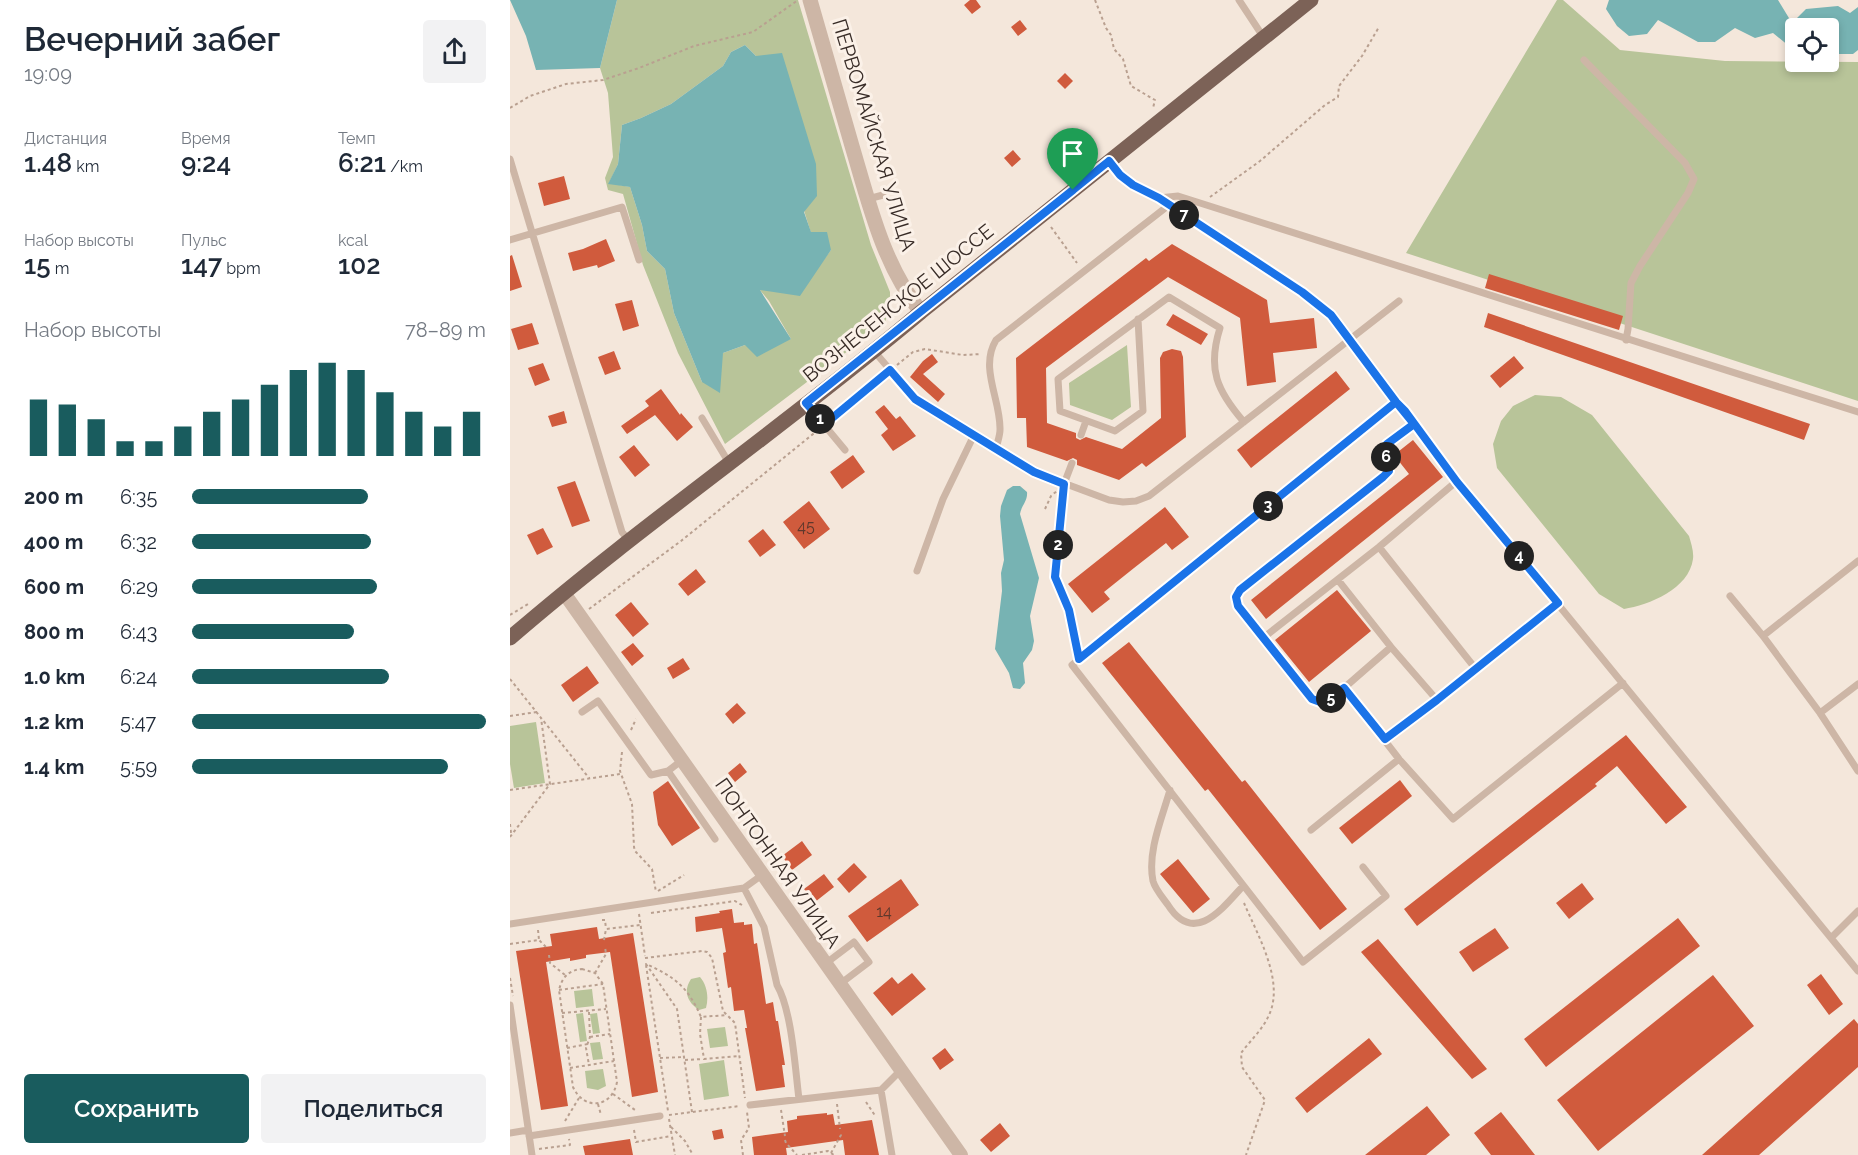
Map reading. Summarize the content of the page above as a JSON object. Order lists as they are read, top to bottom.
{
  "streets": {
    "main road": ["ВОЗНЕСЕНСКОЕ ШОССЕ"],
    "street": ["ПЕРВОМАЙСКАЯ УЛИЦА", "ПОНТОННАЯ УЛИЦА"]
  },
  "crossings": [
    ["ПЕРВОМАЙСКАЯ УЛИЦА", "ВОЗНЕСЕНСКОЕ ШОССЕ"],
    ["ВОЗНЕСЕНСКОЕ ШОССЕ", "ПОНТОННАЯ УЛИЦА"]
  ],
  "house_numbers": ["45", "14"],
  "page": {
    "heading": ["Вечерний забег", "19:09"],
    "stats": [
      ["Дистанция", "1.48 km"],
      ["Время", "9:24"],
      ["Темп", "6:21 /km"],
      ["Набор высоты", "15 m"],
      ["Пульс", "147 bpm"],
      ["kcal", "102"]
    ],
    "pins": [
      "7",
      "1",
      "6",
      "3",
      "2",
      "4",
      "5"
    ],
    "chart": ["Набор высоты", "78–89 m"],
    "list": [
      {
        "name": "200 m",
        "note": "6:35"
      },
      {
        "name": "400 m",
        "note": "6:32"
      },
      {
        "name": "600 m",
        "note": "6:29"
      },
      {
        "name": "800 m",
        "note": "6:43"
      },
      {
        "name": "1.0 km",
        "note": "6:24"
      },
      {
        "name": "1.2 km",
        "note": "5:47"
      },
      {
        "name": "1.4 km",
        "note": "5:59"
      }
    ],
    "buttons": ["Сохранить", "Поделиться"]
  }
}
